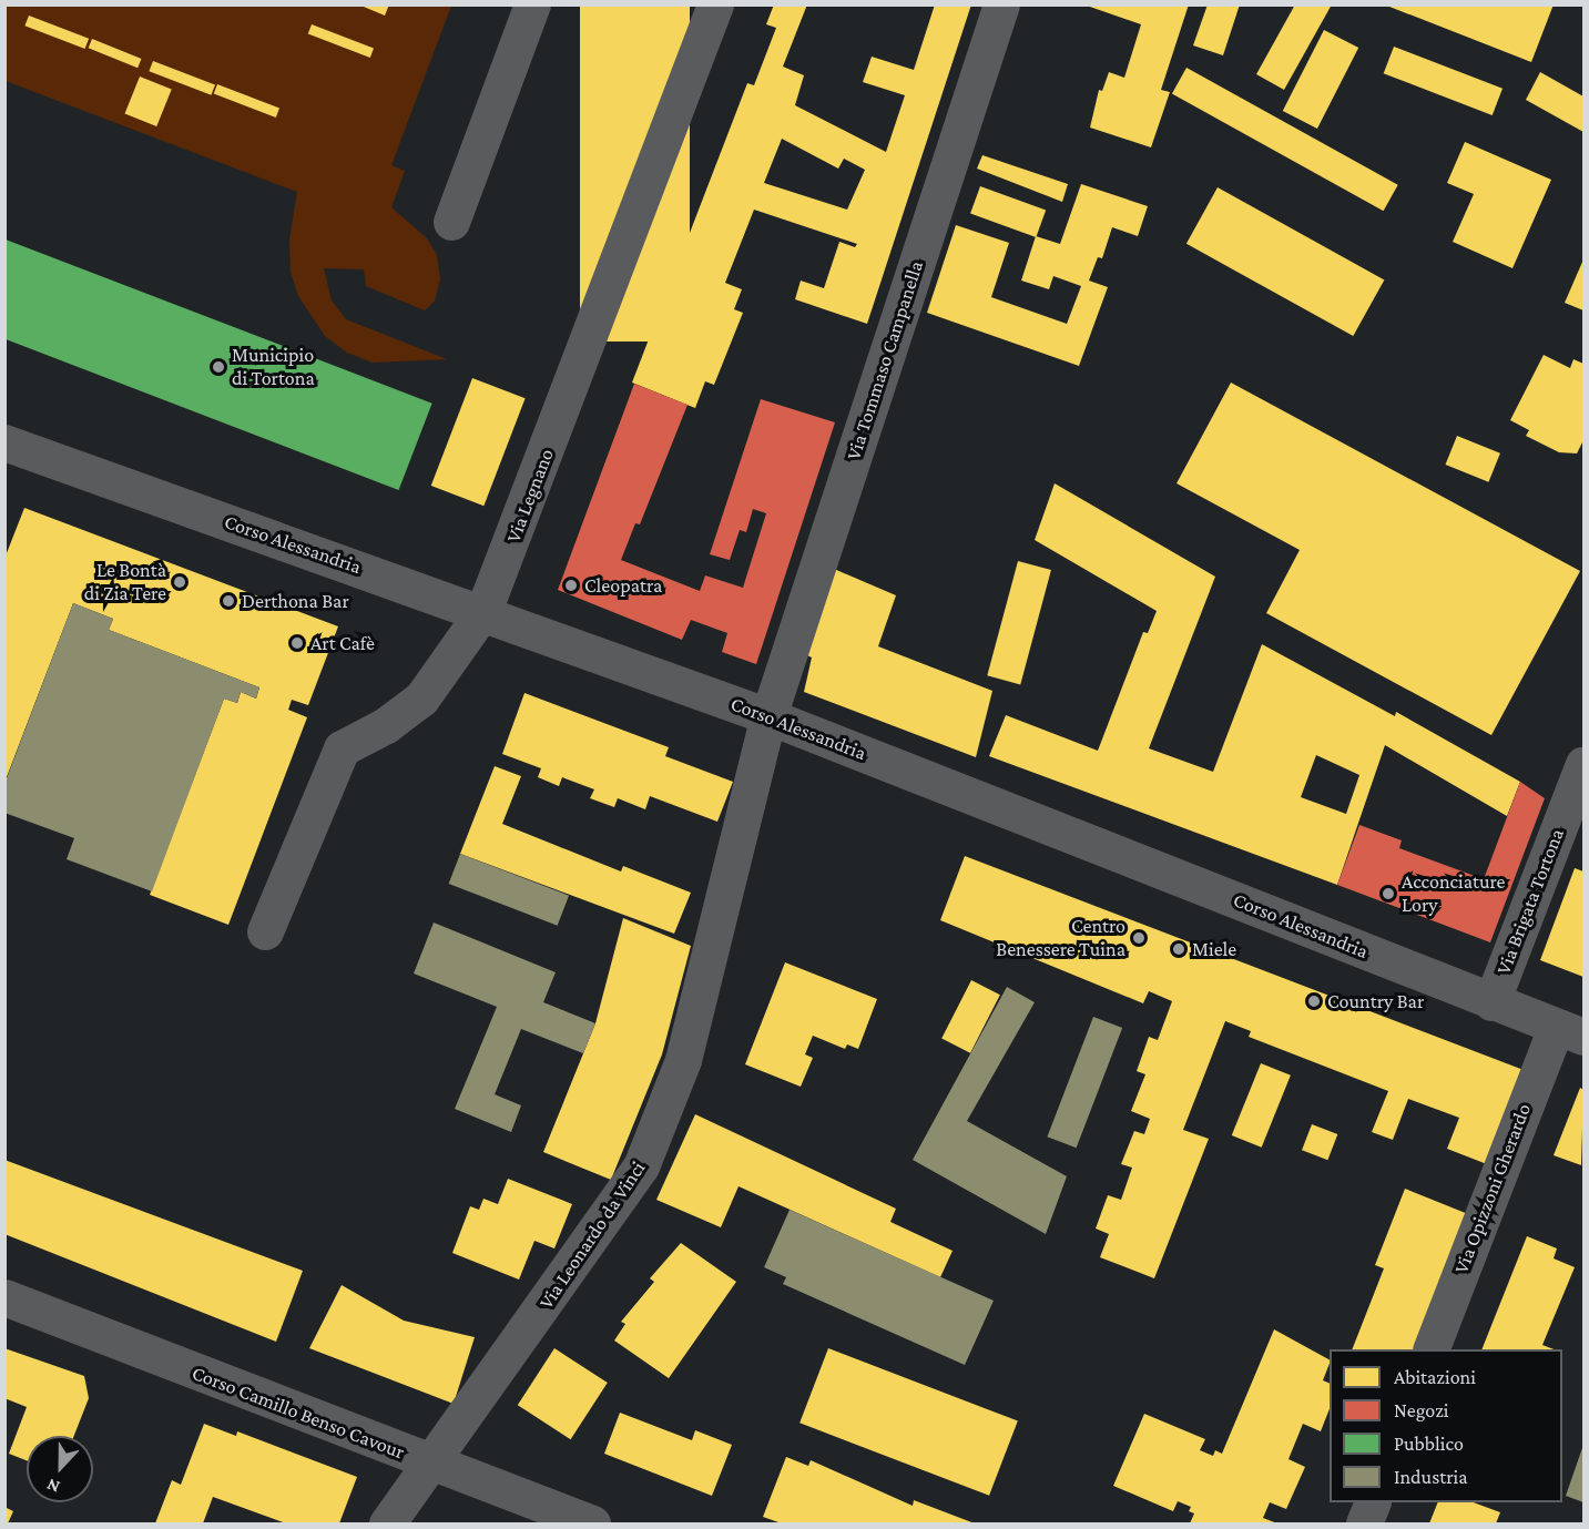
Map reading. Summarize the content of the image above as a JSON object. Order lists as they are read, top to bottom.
{
  "streets": {
    "street": [
      "Via Tommaso Campanella",
      "Via Legnano",
      "Corso Alessandria",
      "Via Brigata Tortona",
      "Via Opizzoni Gherardo",
      "Via Leonardo da Vinci",
      "Corso Camillo Benso Cavour"
    ]
  },
  "crossings": [
    ["Via Tommaso Campanella", "Corso Alessandria"],
    ["Via Tommaso Campanella", "Via Leonardo da Vinci"],
    ["Via Legnano", "Corso Alessandria"],
    ["Corso Alessandria", "Via Brigata Tortona"],
    ["Corso Alessandria", "Via Opizzoni Gherardo"],
    ["Corso Alessandria", "Via Leonardo da Vinci"],
    ["Via Leonardo da Vinci", "Corso Camillo Benso Cavour"]
  ],
  "places": [
    "Municipio di Tortona",
    "Le Bontà di Zia Tere",
    "Cleopatra",
    "Derthona Bar",
    "Art Cafè",
    "Acconciature Lory",
    "Centro Benessere Tuina",
    "Miele",
    "Country Bar"
  ],
  "legend": [
    "Abitazioni",
    "Negozi",
    "Pubblico",
    "Industria"
  ],
  "north": "bottom"
}
